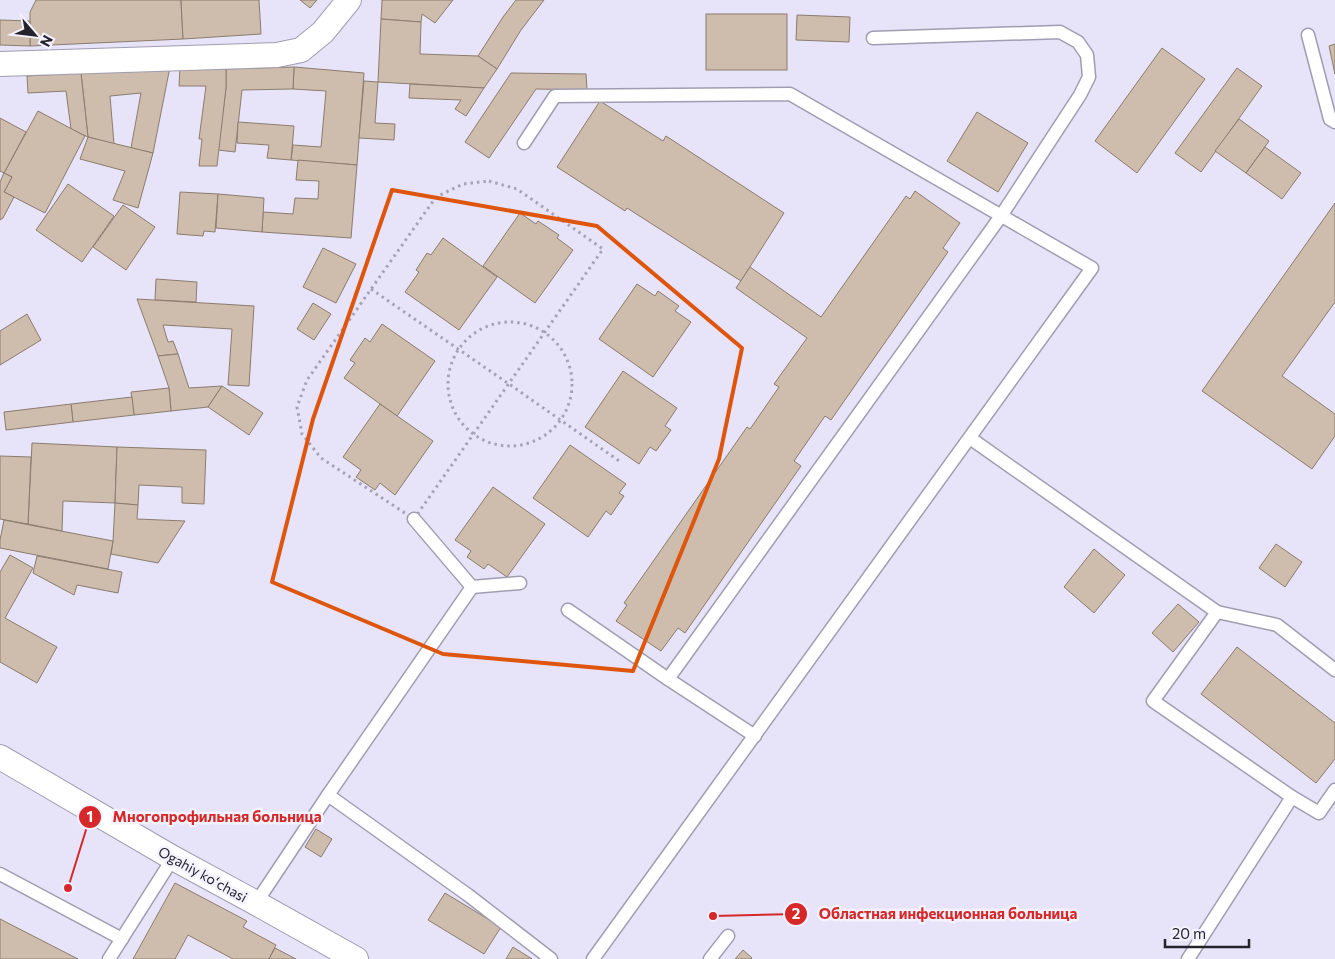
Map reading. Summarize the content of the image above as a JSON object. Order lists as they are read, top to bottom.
{
  "streets": {
    "street": ["Ogahiy koʻchasi"]
  },
  "places": ["Многопрофильная больница", "Областная инфекционная больница"],
  "scale_bar": "20 m",
  "north": "bottom right"
}
